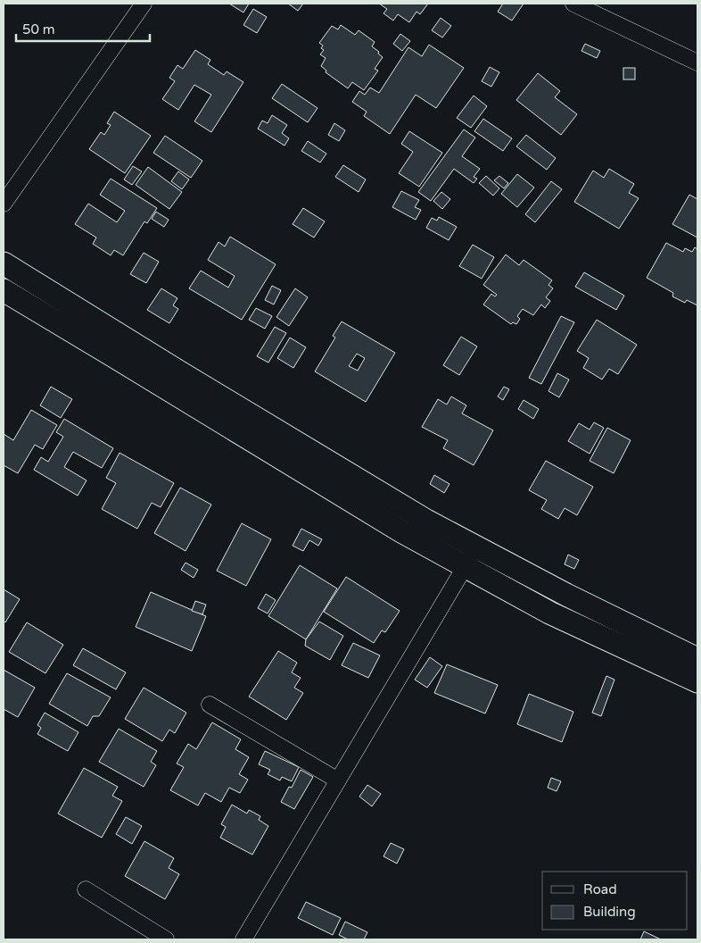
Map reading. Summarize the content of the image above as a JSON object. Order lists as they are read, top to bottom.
{
  "legend": ["Road", "Building"],
  "scale_bar": "50 m"
}
